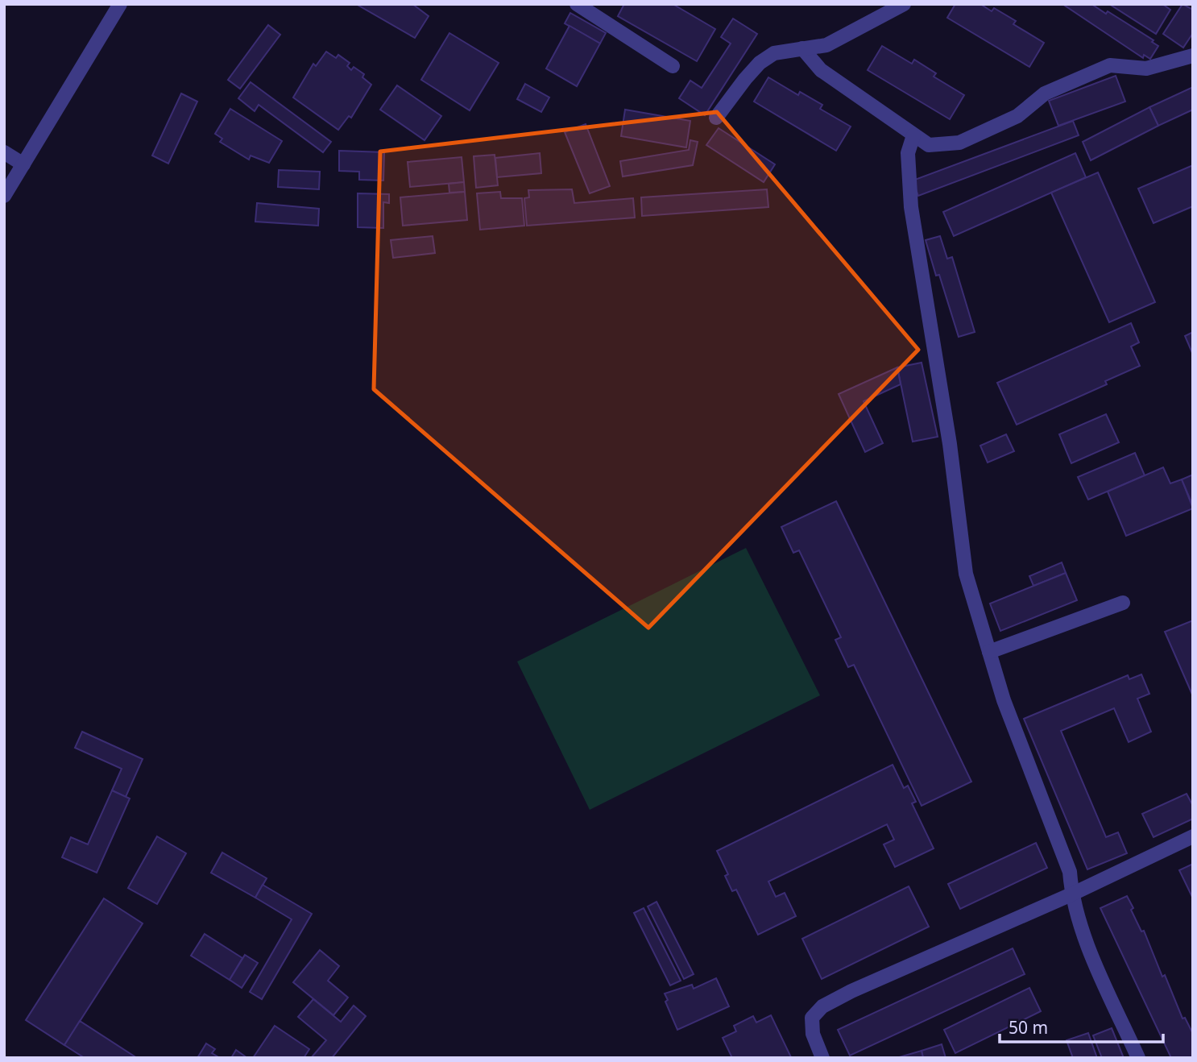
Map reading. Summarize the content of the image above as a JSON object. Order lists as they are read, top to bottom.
{
  "scale_bar": "50 m"
}
